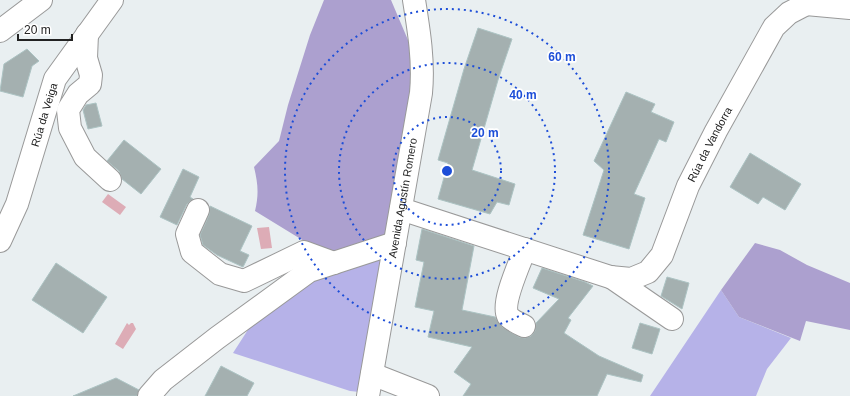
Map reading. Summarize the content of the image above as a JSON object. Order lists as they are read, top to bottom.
{
  "streets": {
    "street": ["Rúa da Veiga", "Rúa da Vandorra", "Avenida Agustín Romero"]
  },
  "crossings": [
    ["Rúa da Vandorra", "Avenida Agustín Romero"]
  ],
  "scale_bar": "20 m",
  "rings": ["60 m", "40 m", "20 m"]
}
